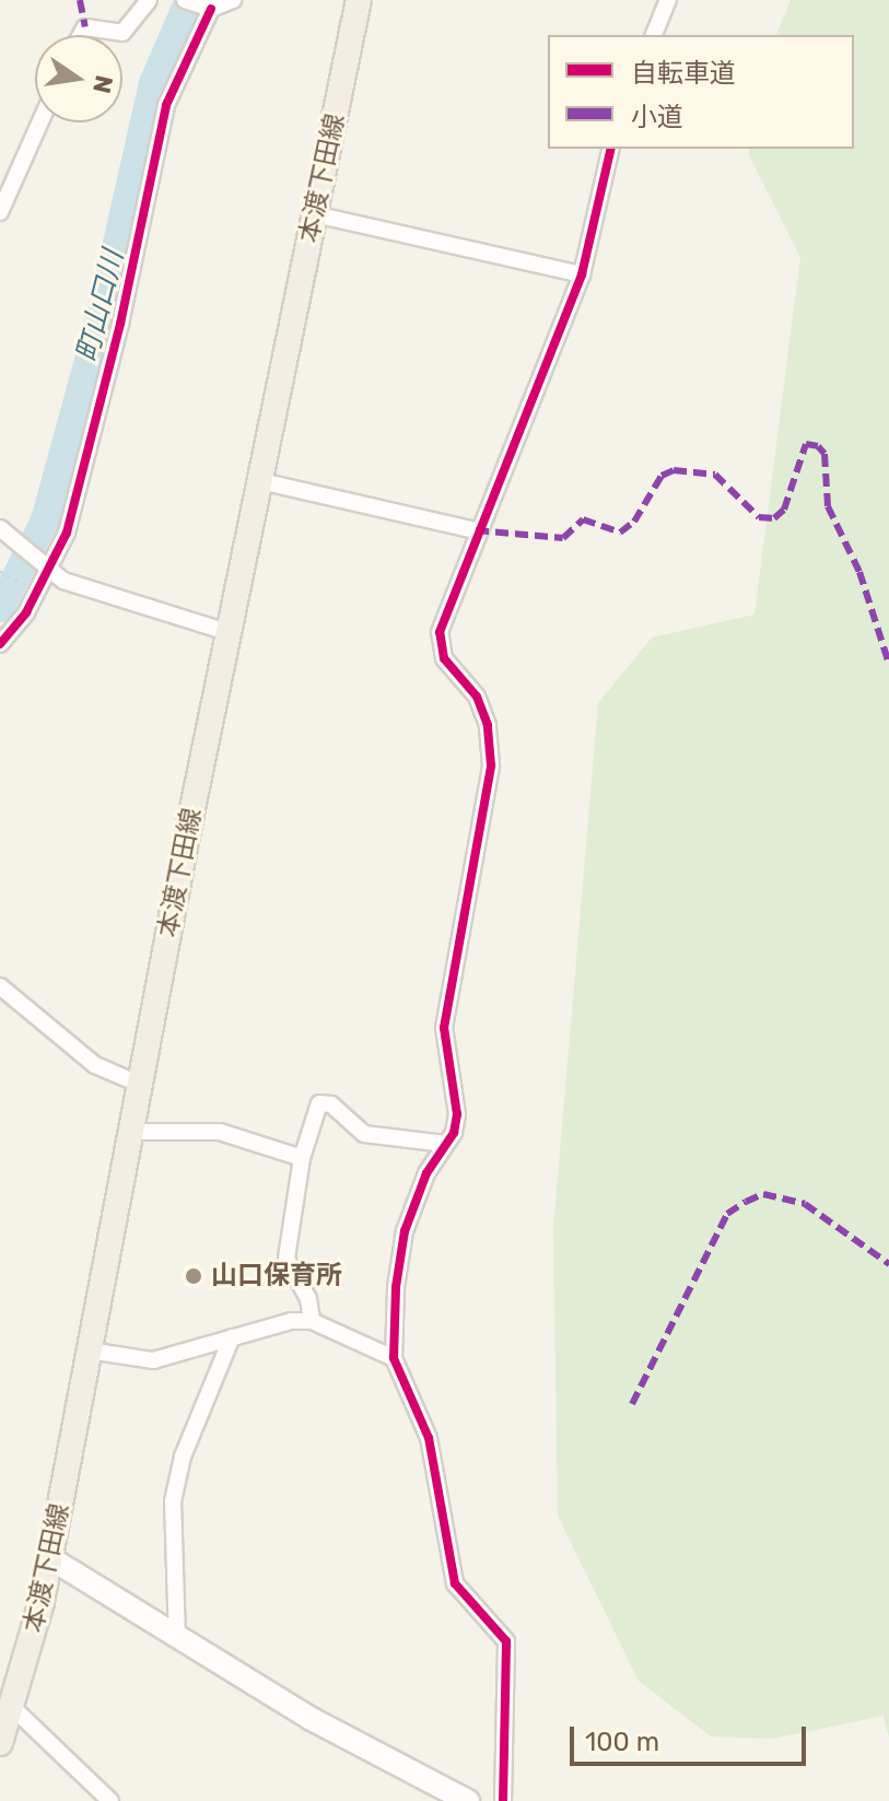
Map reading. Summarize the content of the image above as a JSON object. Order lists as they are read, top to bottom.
{
  "streets": {
    "main road": ["本渡下田線"]
  },
  "water": ["町山口川"],
  "places": ["山口保育所"],
  "legend": ["自転車道", "小道"],
  "scale_bar": "100 m",
  "north": "right"
}
